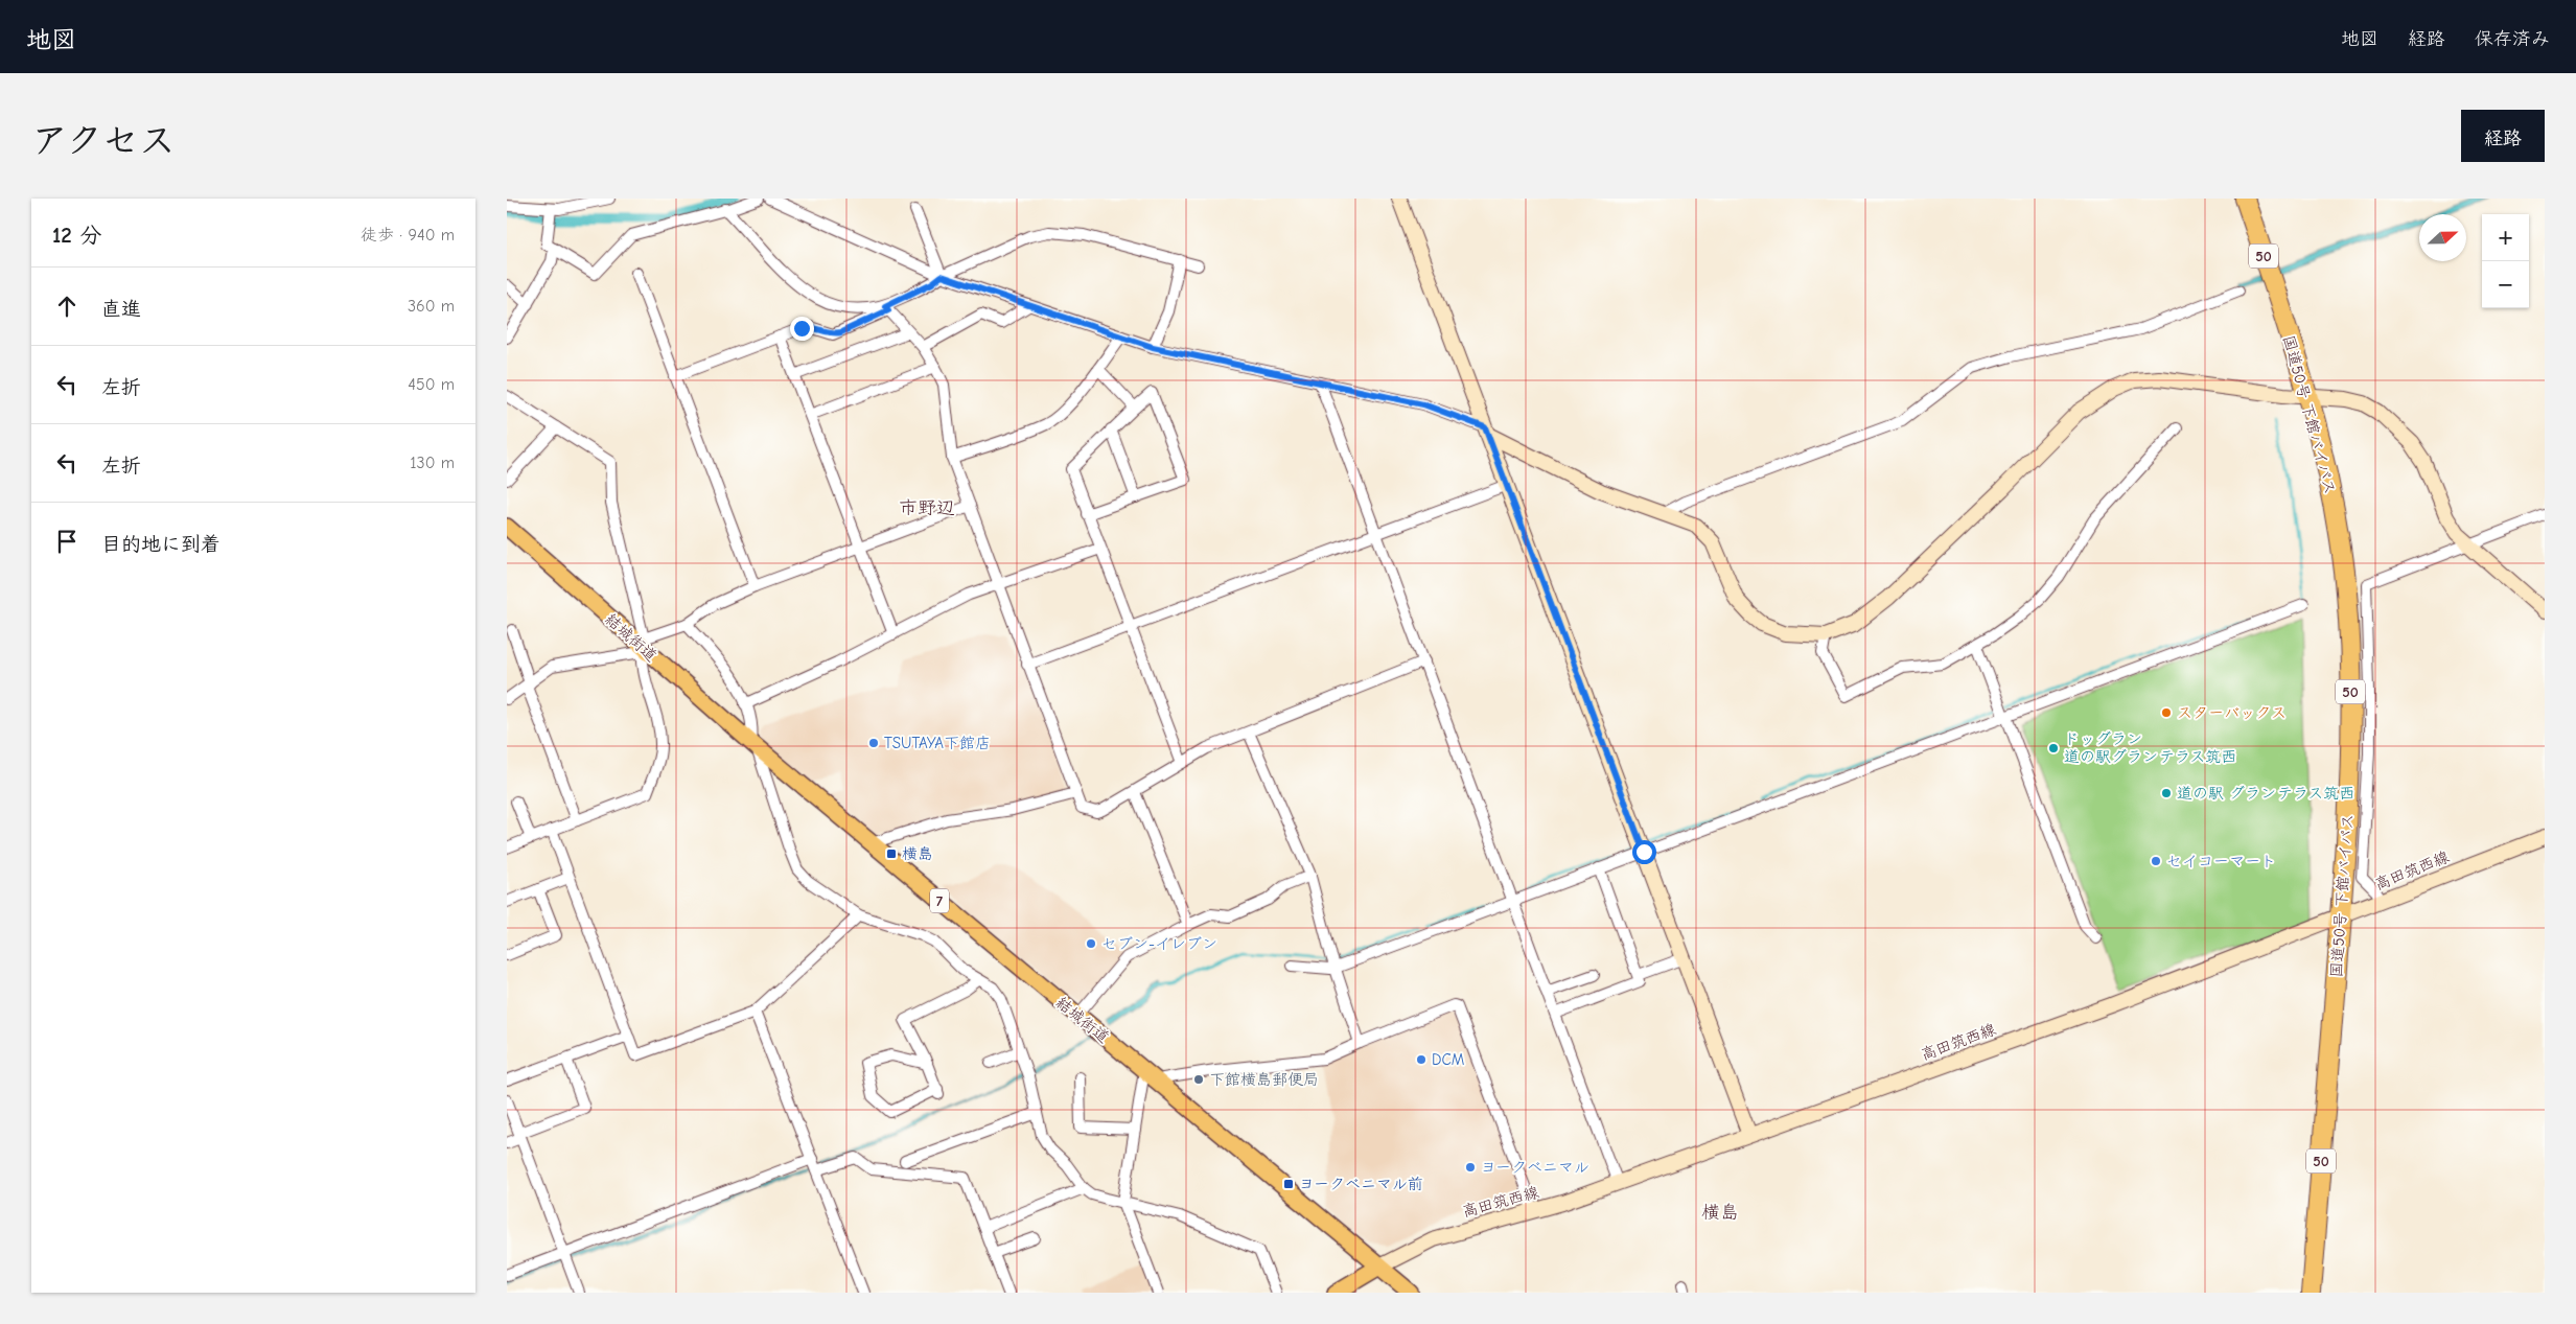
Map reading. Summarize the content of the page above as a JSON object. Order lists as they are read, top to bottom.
{
  "streets": {
    "highway": ["50", "国道50号 下館バイパス"],
    "main road": ["結城街道", "7"],
    "street": ["高田筑西線"]
  },
  "crossings": [
    ["国道50号 下館バイパス", "高田筑西線"],
    ["結城街道", "高田筑西線"]
  ],
  "districts": ["市野辺", "横島"],
  "places": {
    "other": [
      "スターバックス",
      "TSUTAYA下館店",
      "ドッグラン 道の駅グランテラス筑西",
      "道の駅 グランテラス筑西",
      "セイコーマート",
      "セブン-イレブン",
      "DCM",
      "下館横島郵便局",
      "ヨークベニマル"
    ],
    "transit": ["横島", "ヨークベニマル前"]
  },
  "north": "right",
  "page": {
    "header": "地図",
    "nav": ["地図", "経路", "保存済み"],
    "title": "アクセス",
    "buttons": "経路",
    "heading": ["12 分", "徒歩 · 940 m"],
    "map_buttons": ["+", "−"],
    "list": [
      ["直進", "360 m"],
      ["左折", "450 m"],
      ["左折", "130 m"],
      "目的地に到着"
    ]
  }
}
